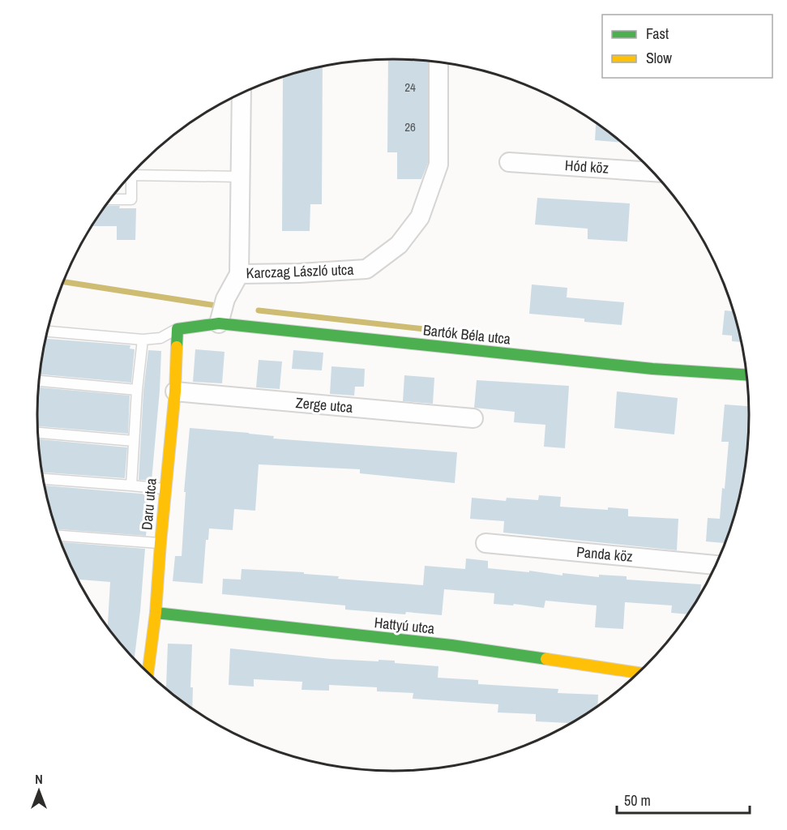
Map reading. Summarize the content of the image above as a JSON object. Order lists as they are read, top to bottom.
{
  "streets": {
    "street": [
      "Hód köz",
      "Karczag László utca",
      "Bartók Béla utca",
      "Zerge utca",
      "Daru utca",
      "Panda köz",
      "Hattyú utca"
    ]
  },
  "crossings": [
    ["Bartók Béla utca", "Daru utca"],
    ["Zerge utca", "Daru utca"],
    ["Daru utca", "Hattyú utca"]
  ],
  "house_numbers": ["24", "26"],
  "legend": ["Fast", "Slow"],
  "scale_bar": "50 m",
  "north": "top"
}
